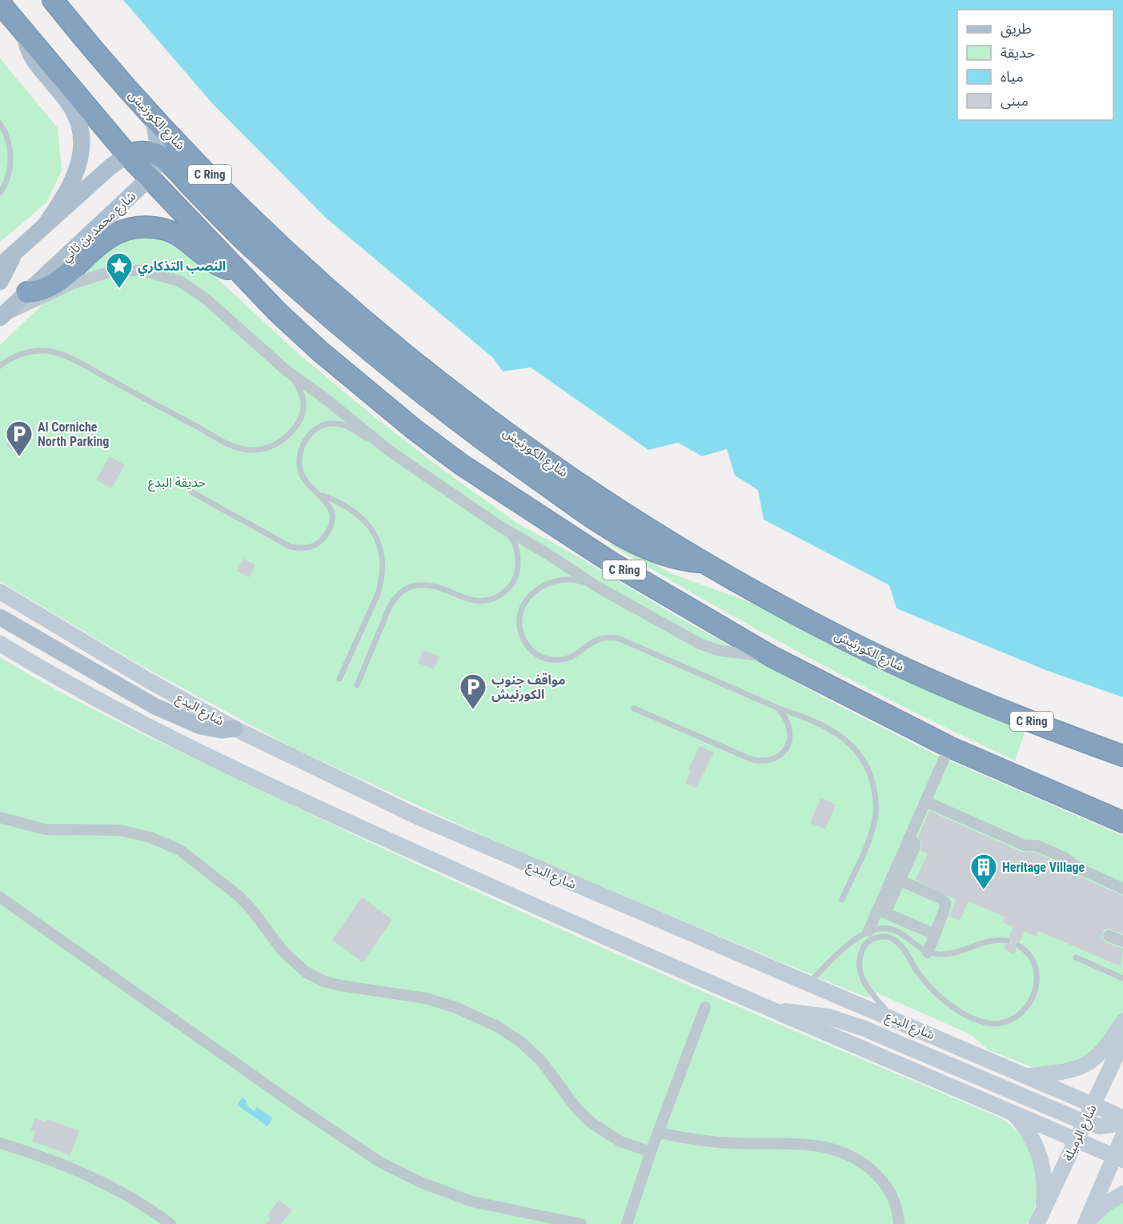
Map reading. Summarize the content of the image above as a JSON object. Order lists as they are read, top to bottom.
{
  "streets": {
    "highway": ["شارع الكورنيش", "C Ring"],
    "main road": ["شارع محمد بن ثاني", "شارع البدع", "شارع الرميلة"]
  },
  "crossings": [
    ["شارع الكورنيش", "شارع محمد بن ثاني"],
    ["C Ring", "شارع محمد بن ثاني"],
    ["شارع البدع", "شارع الرميلة"]
  ],
  "parks": ["حديقة البدع"],
  "places": {
    "place": ["النصب التذكاري"],
    "parking": ["Al Corniche North Parking", "مواقف جنوب الكورنيش"],
    "building": ["Heritage Village"]
  },
  "legend": [
    "طريق",
    "حديقة",
    "مياه",
    "مبنى"
  ]
}
